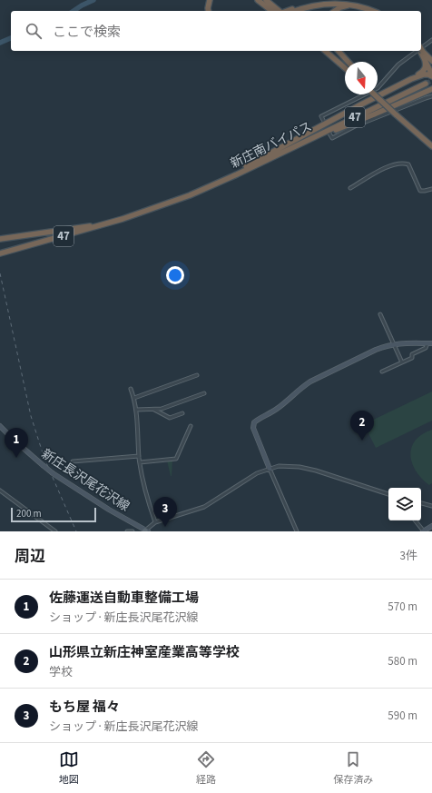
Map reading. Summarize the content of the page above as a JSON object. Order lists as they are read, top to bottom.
{
  "streets": {
    "highway": ["47", "新庄南バイパス"],
    "street": ["新庄長沢尾花沢線"]
  },
  "crossings": [
    ["47", "新庄南バイパス"]
  ],
  "scale_bar": "200 m",
  "north": "bottom",
  "page": {
    "search": "ここで検索",
    "pins": ["2", "1", "3"],
    "scale": "200 m",
    "heading": ["周辺", "3件"],
    "list": [
      {
        "mark": "1",
        "name": "佐藤運送自動車整備工場",
        "note": "ショップ · 新庄長沢尾花沢線",
        "value": "570 m"
      },
      {
        "mark": "2",
        "name": "山形県立新庄神室産業高等学校",
        "note": "学校",
        "value": "580 m"
      },
      {
        "mark": "3",
        "name": "もち屋 福々",
        "note": "ショップ · 新庄長沢尾花沢線",
        "value": "590 m"
      }
    ],
    "nav": ["地図", "経路", "保存済み"]
  }
}
